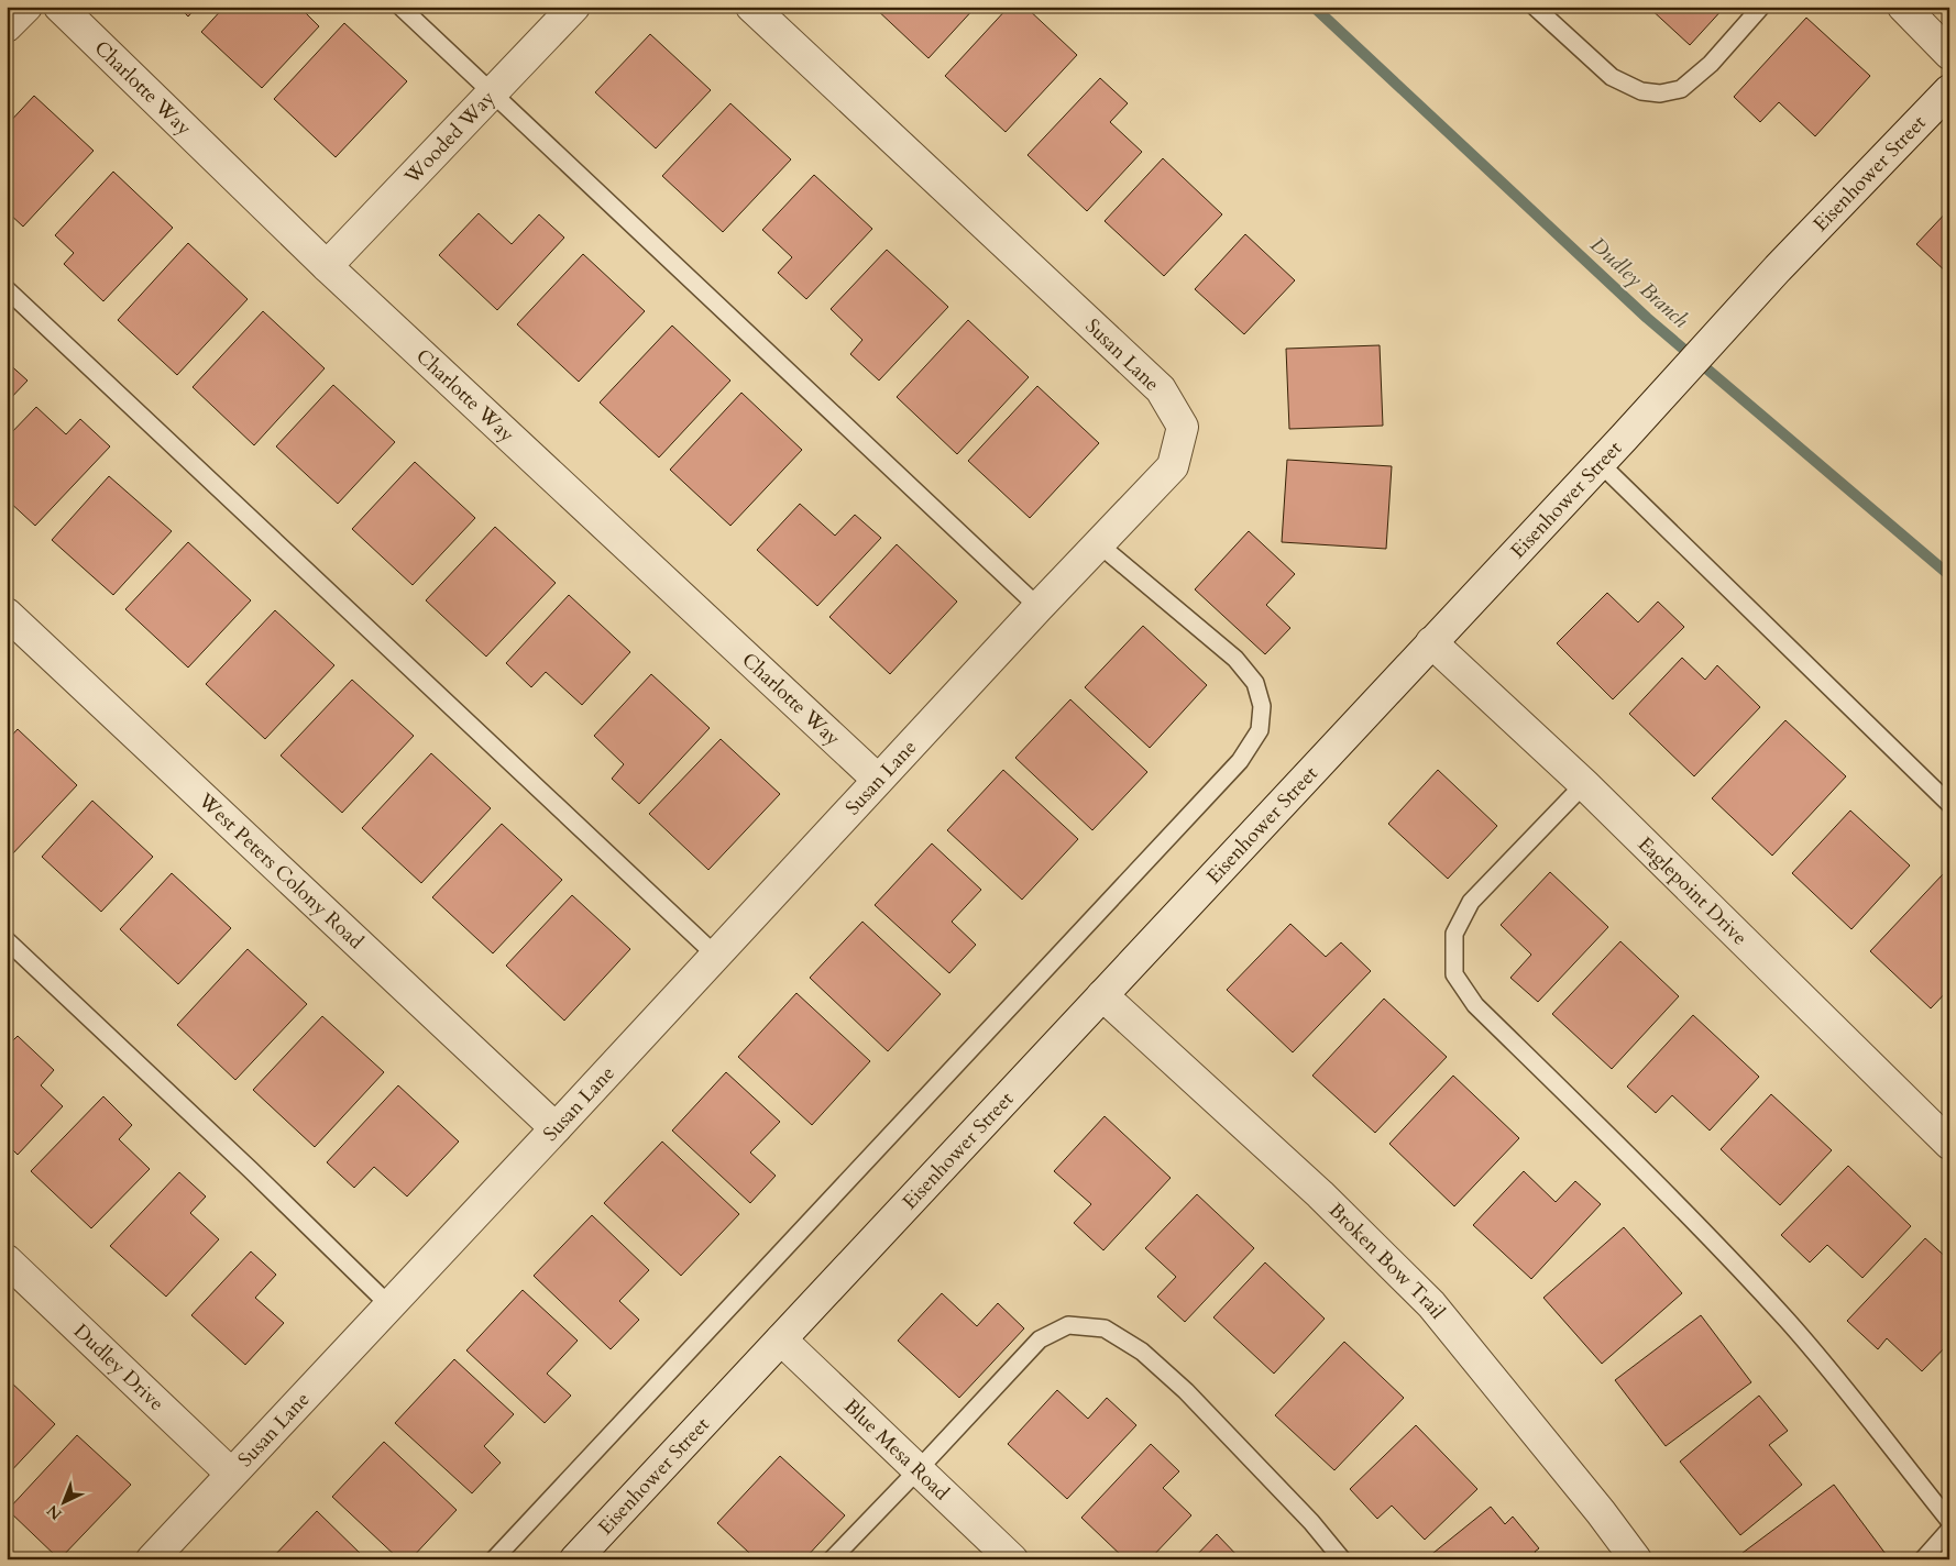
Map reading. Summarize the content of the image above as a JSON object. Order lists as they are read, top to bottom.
{
  "streets": {
    "street": [
      "Charlotte Way",
      "Wooded Way",
      "Eisenhower Street",
      "Susan Lane",
      "West Peters Colony Road",
      "Eaglepoint Drive",
      "Broken Bow Trail",
      "Dudley Drive",
      "Blue Mesa Road"
    ]
  },
  "crossings": [
    ["Charlotte Way", "Wooded Way"],
    ["Charlotte Way", "Susan Lane"],
    ["Eisenhower Street", "Eaglepoint Drive"],
    ["Eisenhower Street", "Broken Bow Trail"],
    ["Eisenhower Street", "Blue Mesa Road"],
    ["Susan Lane", "West Peters Colony Road"],
    ["Susan Lane", "Dudley Drive"]
  ],
  "water": ["Dudley Branch"],
  "north": "bottom left"
}
